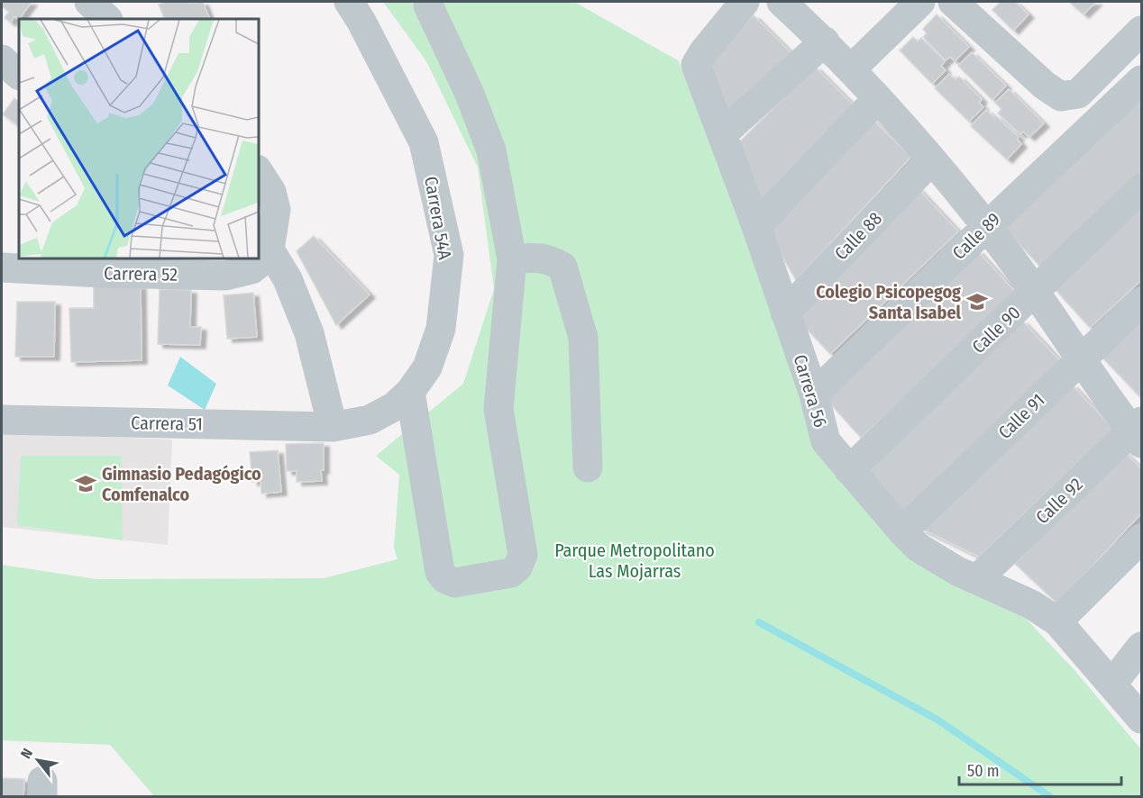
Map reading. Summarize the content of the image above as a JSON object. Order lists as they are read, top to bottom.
{
  "streets": {
    "street": [
      "Carrera 54A",
      "Calle 88",
      "Calle 89",
      "Carrera 52",
      "Calle 90",
      "Carrera 56",
      "Calle 91",
      "Carrera 51",
      "Calle 92"
    ]
  },
  "crossings": [
    ["Carrera 54A", "Carrera 51"],
    ["Calle 88", "Carrera 56"],
    ["Calle 89", "Carrera 56"],
    ["Calle 90", "Carrera 56"],
    ["Carrera 56", "Calle 91"],
    ["Carrera 56", "Calle 92"]
  ],
  "parks": ["Parque Metropolitano Las Mojarras"],
  "places": {
    "school or university": ["Colegio Psicopegog Santa Isabel", "Gimnasio Pedagógico Comfenalco"]
  },
  "scale_bar": "50 m",
  "north": "top left"
}
